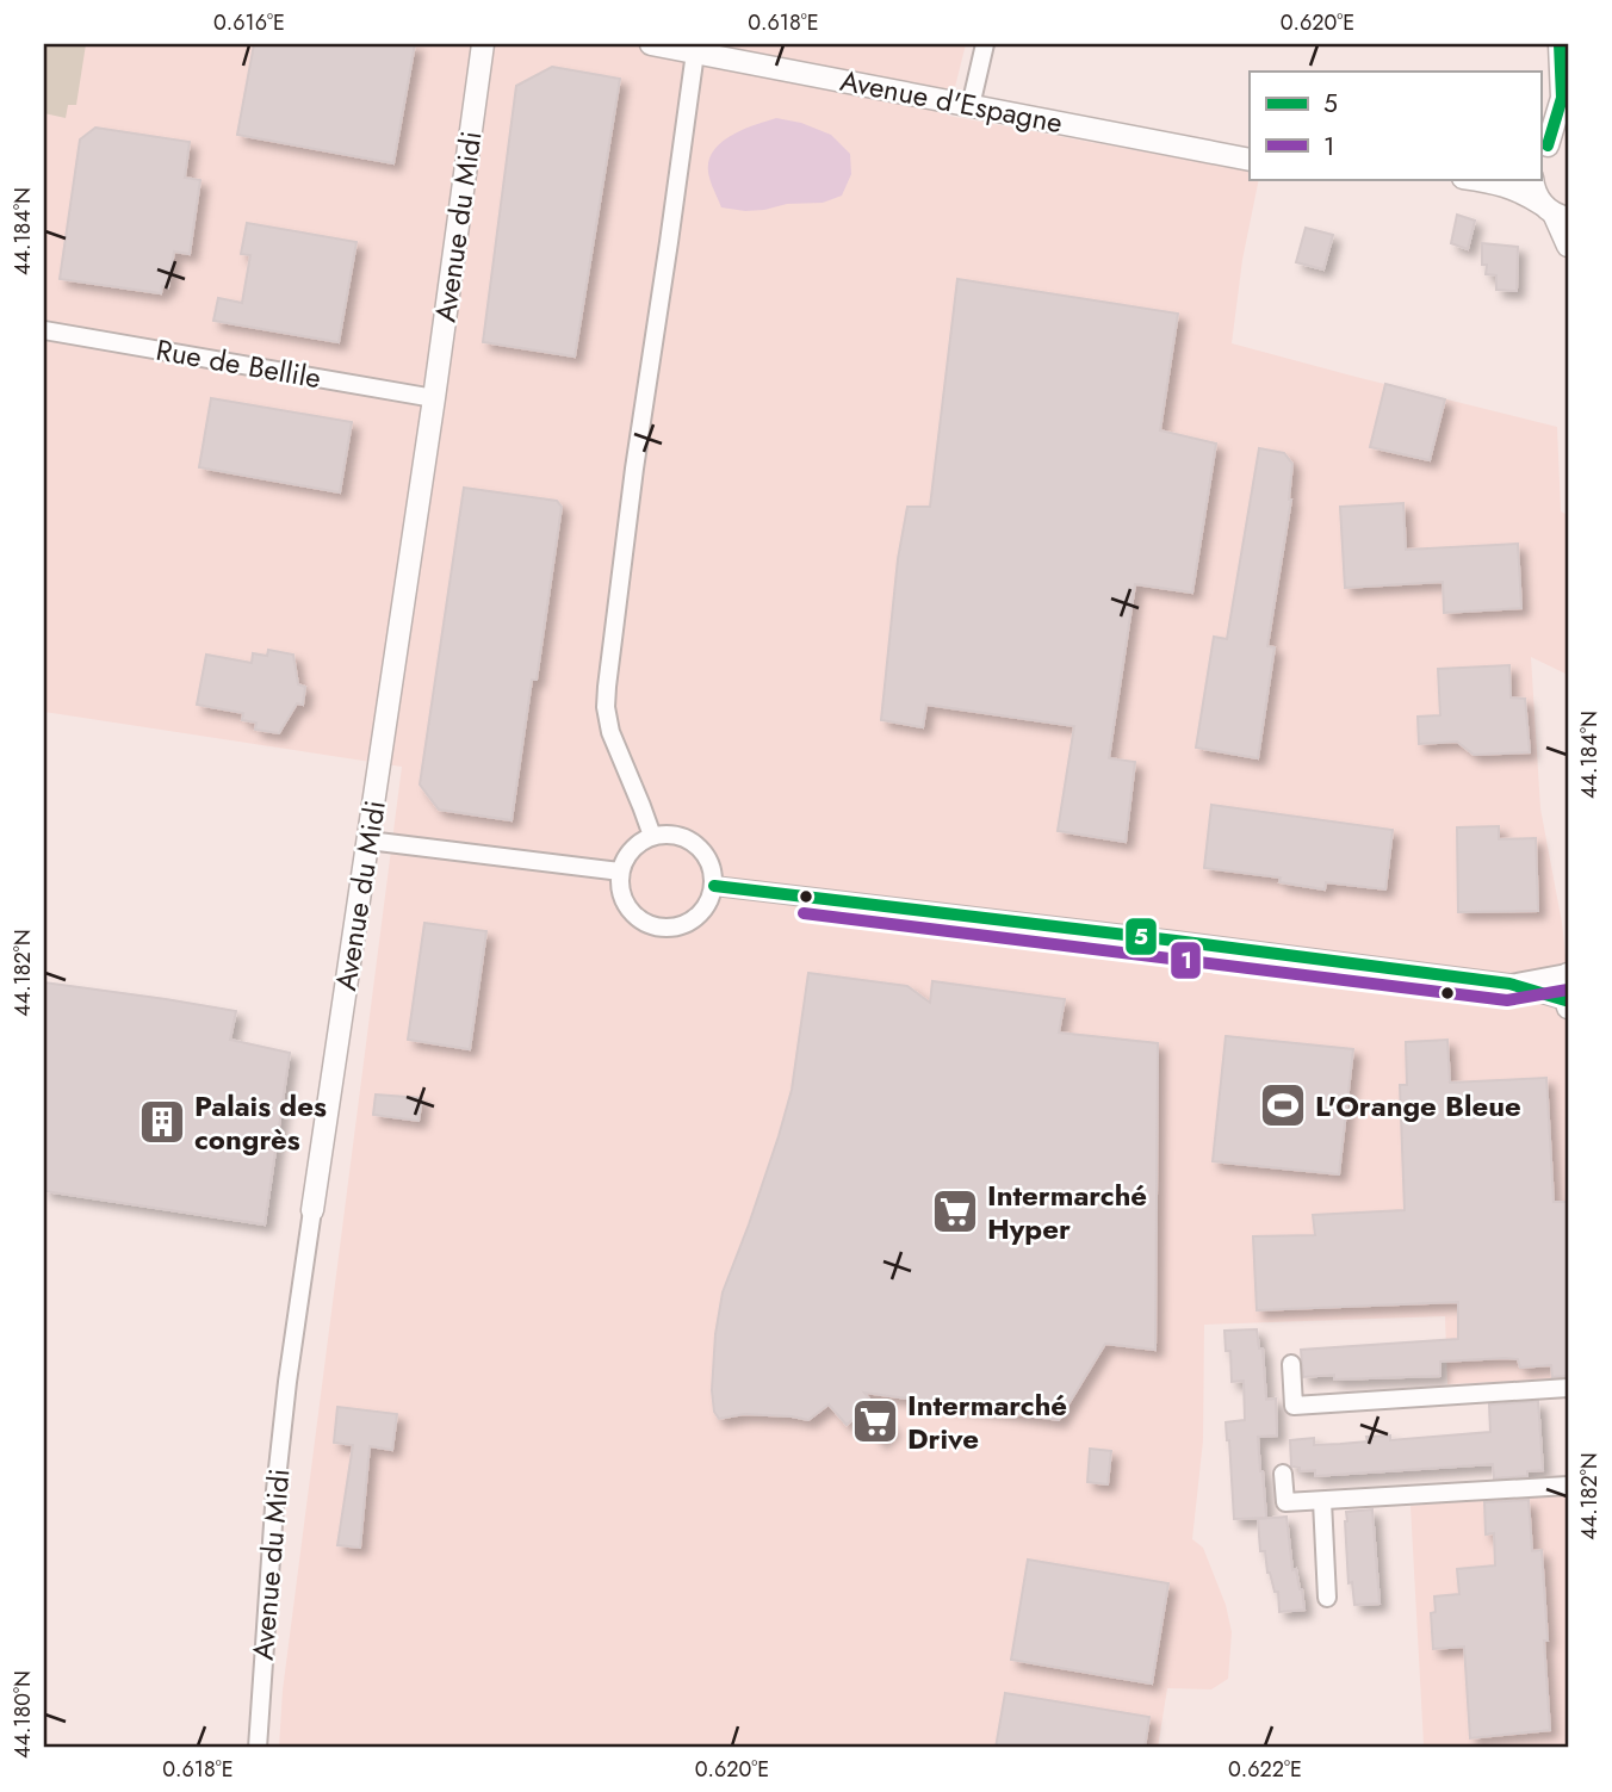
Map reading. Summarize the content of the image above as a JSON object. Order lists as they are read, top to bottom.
{
  "streets": {
    "street": ["Avenue d'Espagne", "Avenue du Midi", "Rue de Bellile"]
  },
  "crossings": [
    ["Avenue du Midi", "Rue de Bellile"]
  ],
  "places": {
    "sports": ["L'Orange Bleue"],
    "building": ["Palais des congrès"],
    "supermarket": ["Intermarché Hyper", "Intermarché Drive"]
  },
  "lines": ["transit line 5", "transit line 1"],
  "legend": ["5", "1"],
  "coordinates": [
    "0.616°E",
    "0.618°E",
    "0.620°E",
    "44.184°N",
    "44.182°N",
    "44.180°N",
    "0.622°E"
  ]
}
